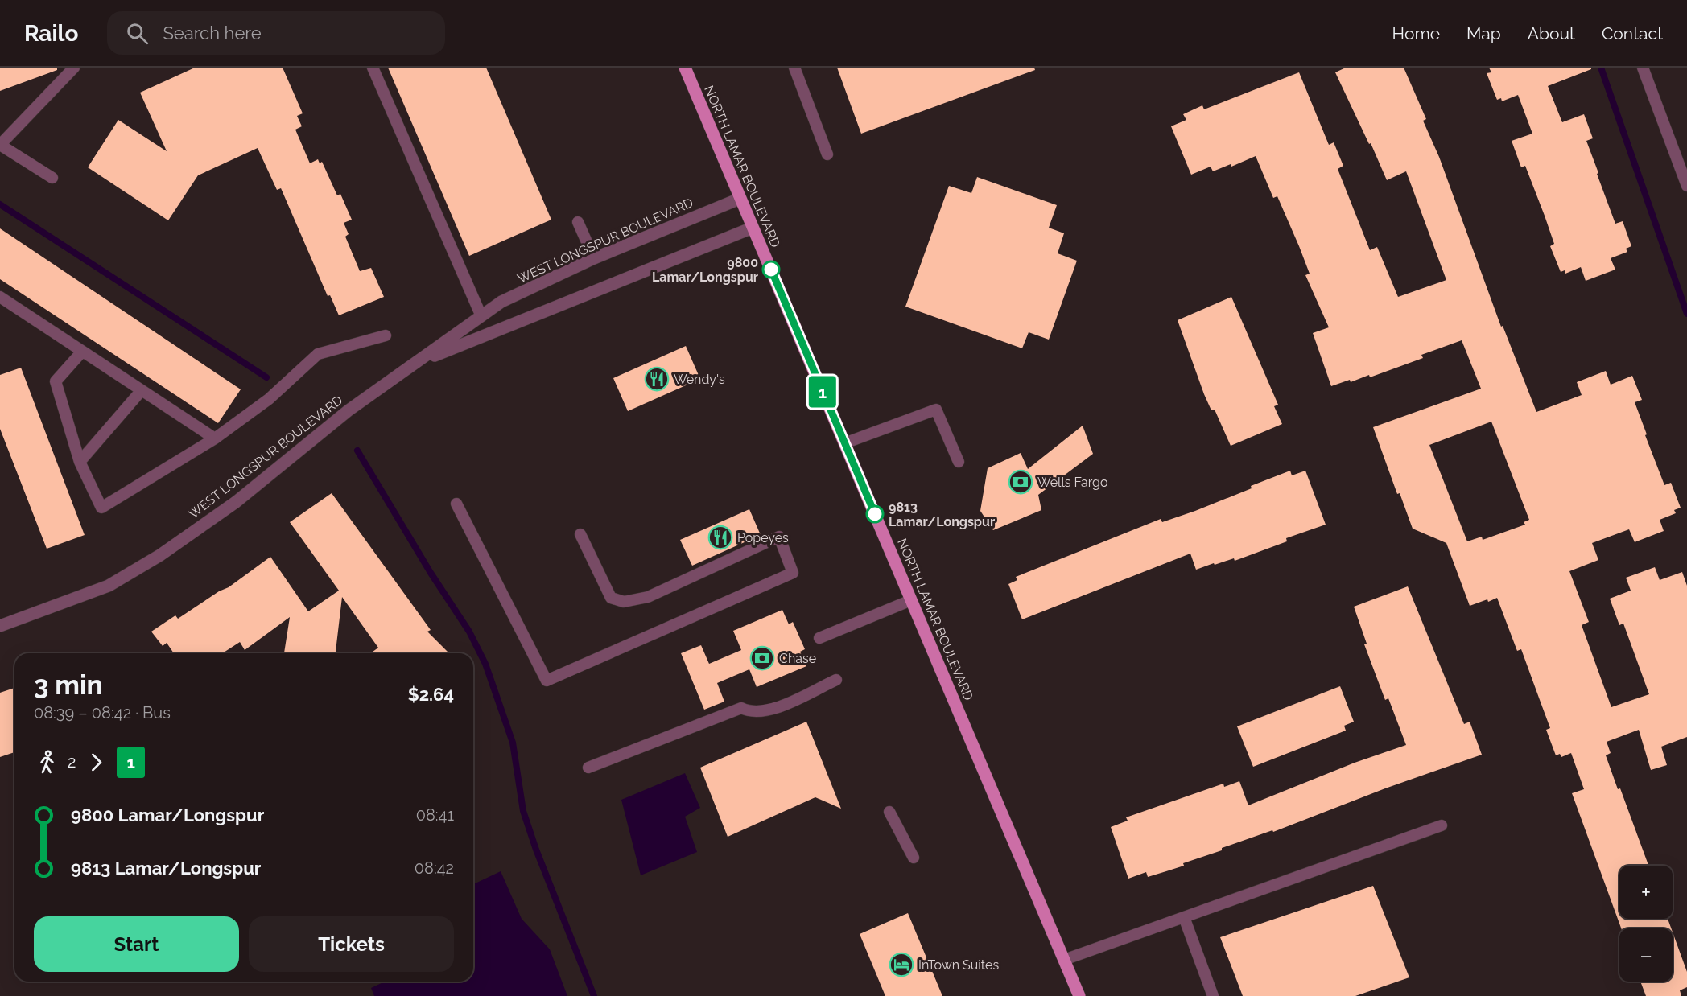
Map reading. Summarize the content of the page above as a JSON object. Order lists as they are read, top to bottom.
{
  "streets": {
    "main road": ["NORTH LAMAR BOULEVARD"],
    "street": ["WEST LONGSPUR BOULEVARD"]
  },
  "crossings": [
    ["NORTH LAMAR BOULEVARD", "WEST LONGSPUR BOULEVARD"]
  ],
  "places": {
    "other": ["9800 Lamar/Longspur", "9813 Lamar/Longspur"],
    "restaurant": ["Wendy's", "Popeyes"],
    "bank": ["Wells Fargo", "Chase"],
    "hotel": ["InTown Suites"]
  },
  "lines": ["bus line 1"],
  "page": {
    "header": "Railo",
    "search": "Search here",
    "nav": [
      "Home",
      "Map",
      "About",
      "Contact"
    ],
    "on_map": "1",
    "heading": ["3 min", "08:39 – 08:42 · Bus", "$2.64"],
    "legs": ["2", "1"],
    "list": [
      {
        "name": "9800 Lamar/Longspur",
        "value": "08:41"
      },
      {
        "name": "9813 Lamar/Longspur",
        "value": "08:42"
      }
    ],
    "map_buttons": ["+", "−"],
    "buttons": ["Start", "Tickets"]
  }
}
